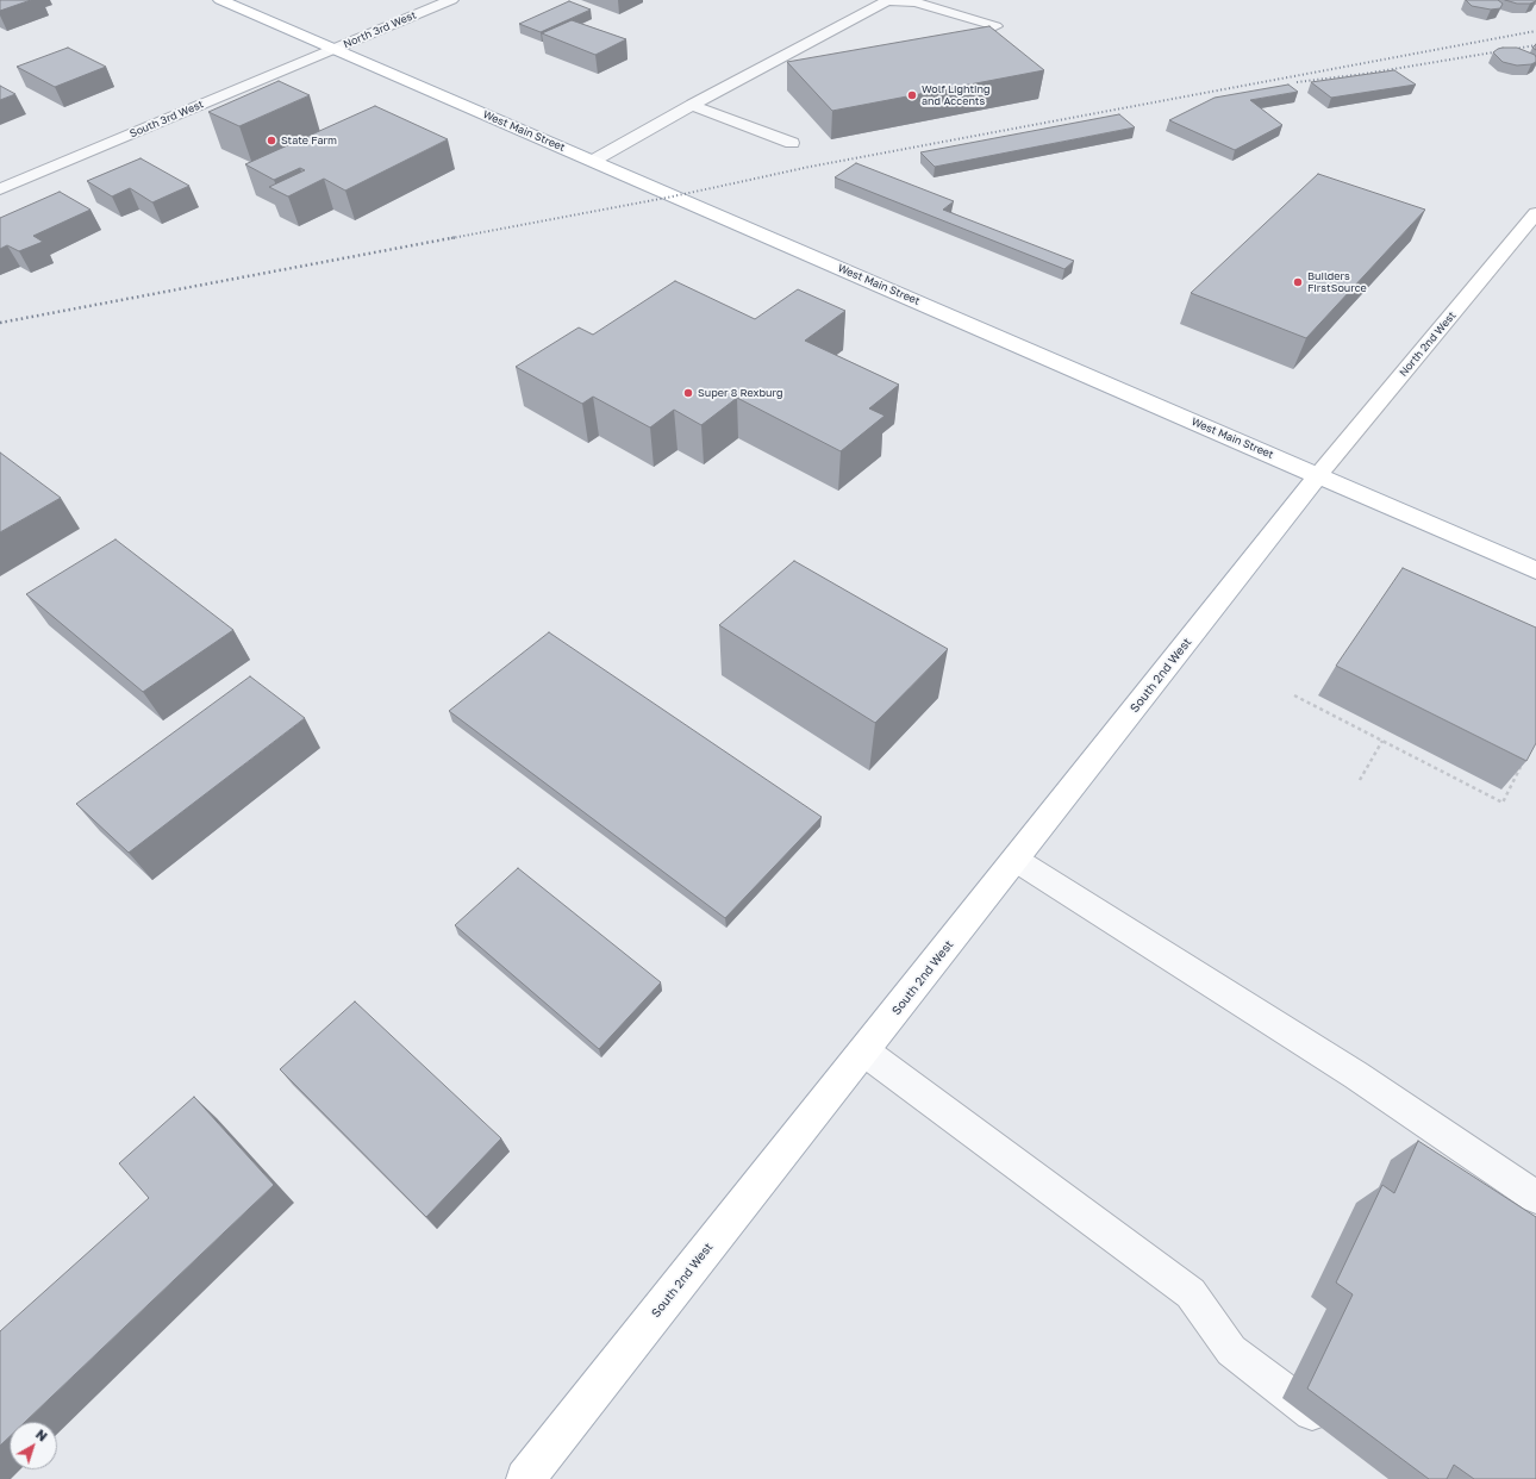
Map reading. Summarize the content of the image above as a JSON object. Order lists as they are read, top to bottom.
{
  "streets": {
    "main road": ["West Main Street", "North 2nd West", "South 2nd West"],
    "street": ["North 3rd West", "South 3rd West"]
  },
  "crossings": [
    ["North 3rd West", "South 3rd West"],
    ["North 3rd West", "West Main Street"],
    ["South 3rd West", "West Main Street"],
    ["West Main Street", "North 2nd West"],
    ["West Main Street", "South 2nd West"],
    ["North 2nd West", "South 2nd West"]
  ],
  "places": [
    "Wolf Lighting and Accents",
    "State Farm",
    "Builders FirstSource",
    "Super 8 Rexburg"
  ],
  "north": "top right"
}
